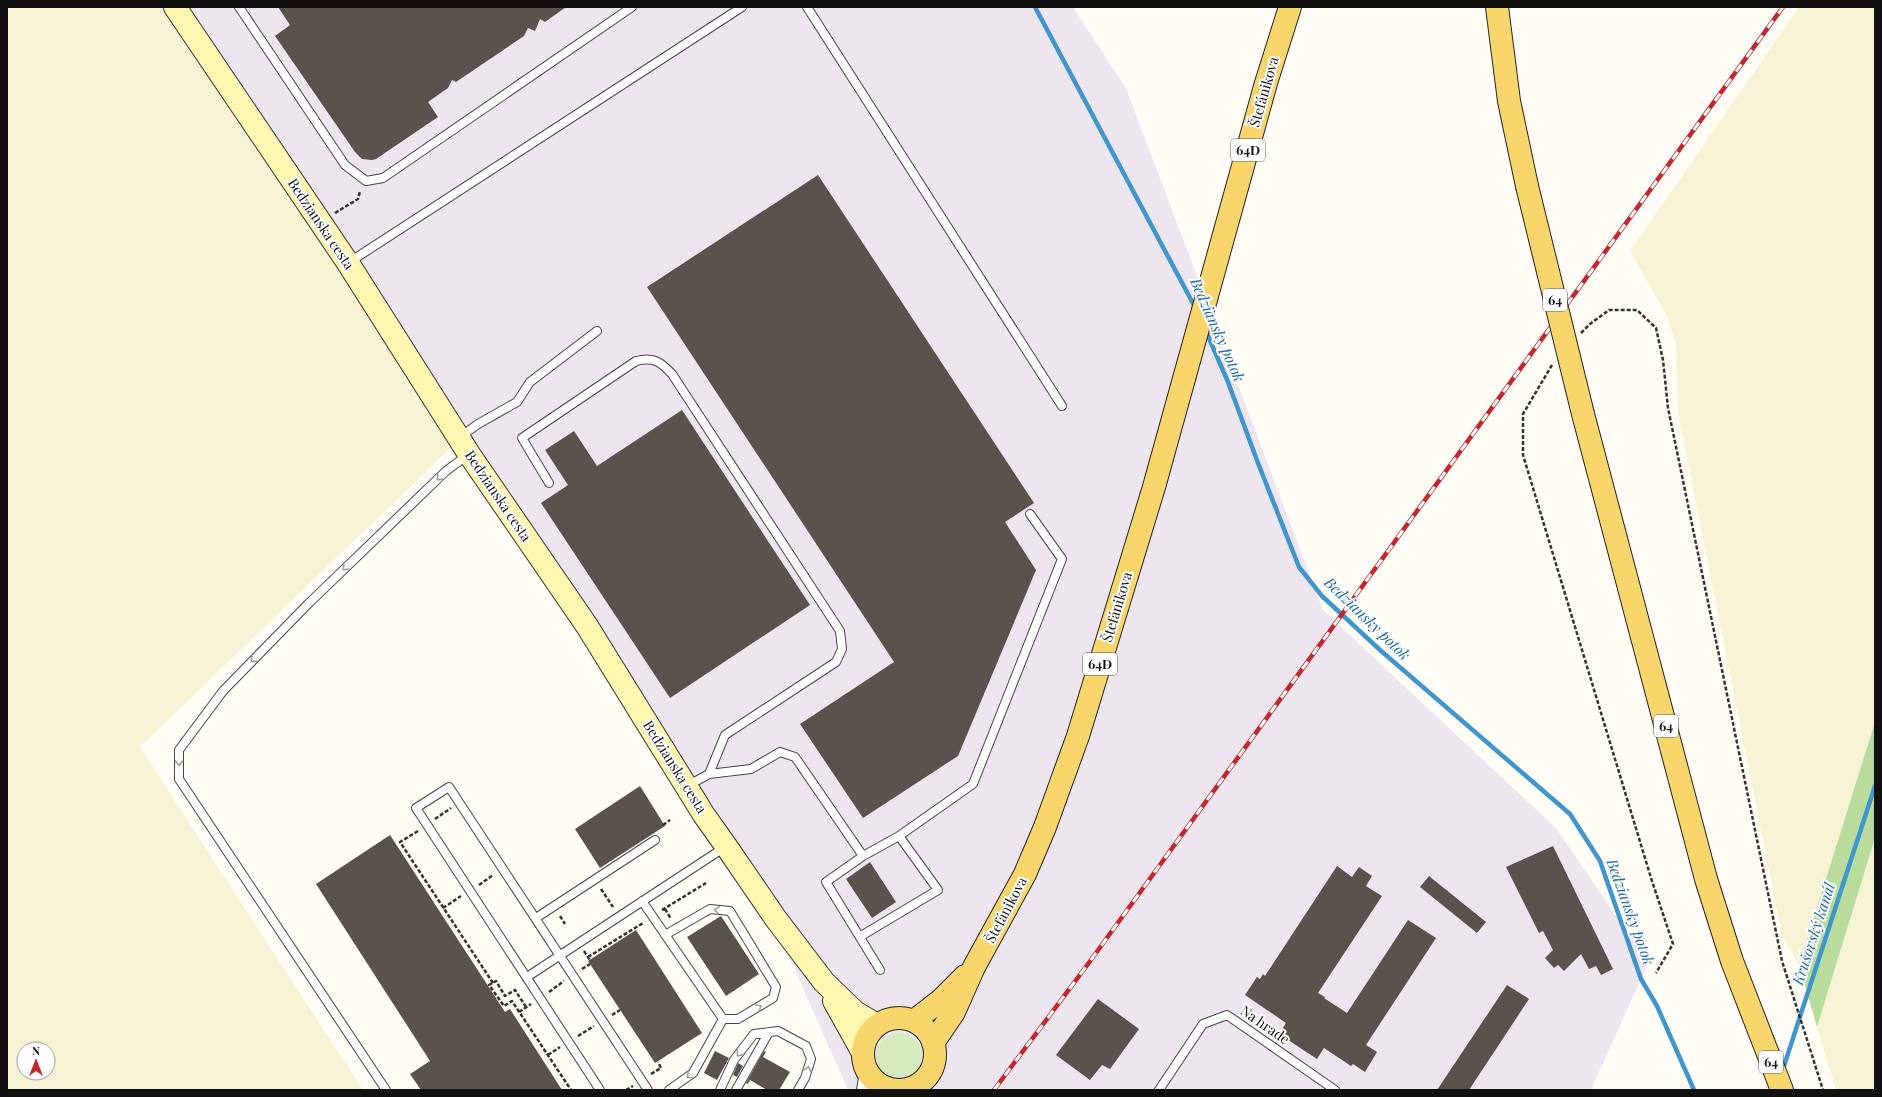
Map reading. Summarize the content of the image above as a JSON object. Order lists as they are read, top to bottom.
{
  "streets": {
    "main road": ["Štefánikova", "64D", "64"],
    "street": ["Bedzianska cesta"],
    "lane": ["Na hrade"]
  },
  "crossings": [
    ["Štefánikova", "64D"],
    ["64D", "Bedzianska cesta"]
  ],
  "water": ["Bedziansky potok", "Krušovský kanál"],
  "north": "top"
}
